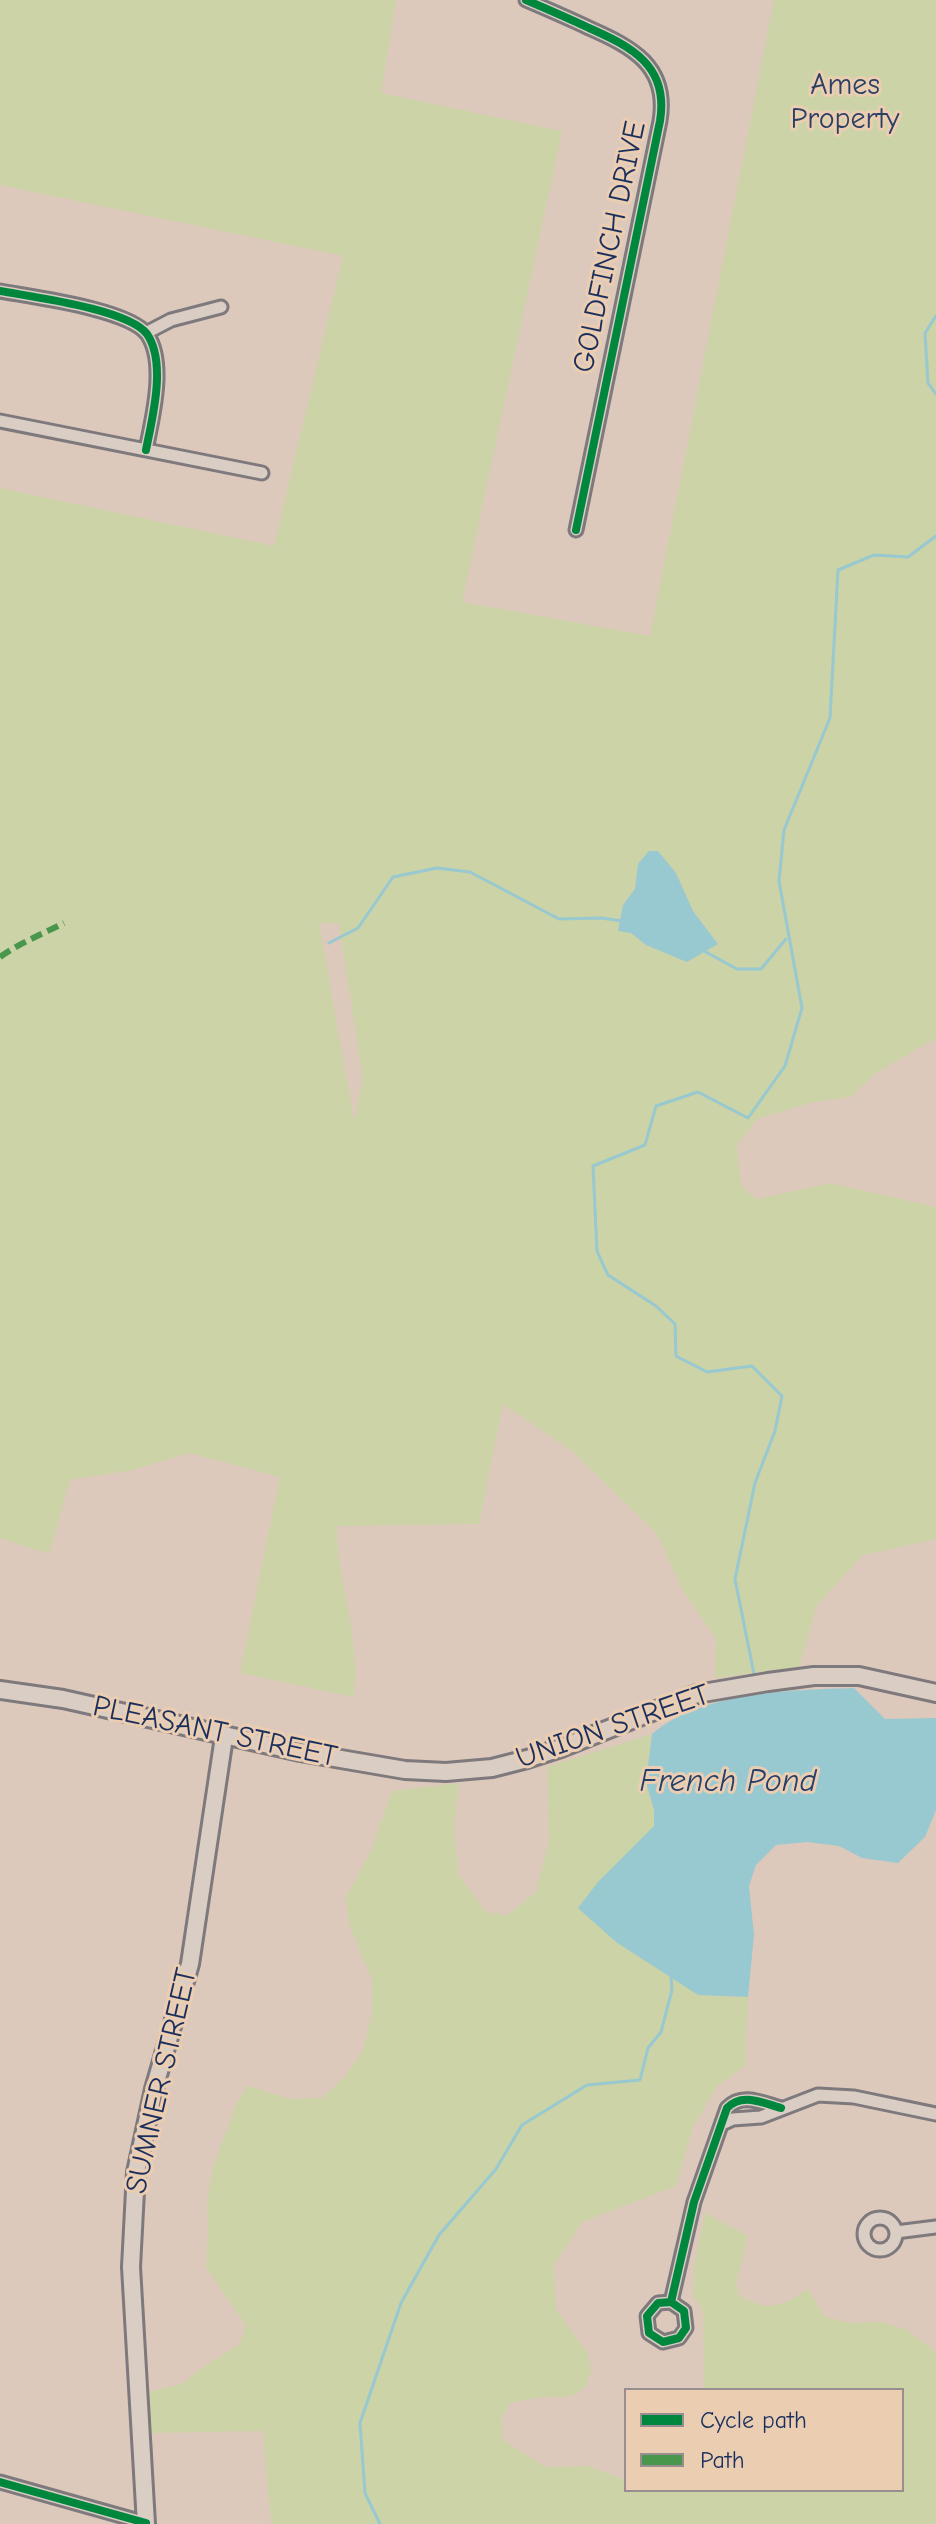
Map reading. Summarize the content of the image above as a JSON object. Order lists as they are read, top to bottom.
{
  "streets": {
    "main road": ["UNION STREET", "PLEASANT STREET", "SUMNER STREET"],
    "street": ["GOLDFINCH DRIVE"]
  },
  "crossings": [
    ["UNION STREET", "PLEASANT STREET"],
    ["PLEASANT STREET", "SUMNER STREET"]
  ],
  "water": ["French Pond"],
  "parks": ["Ames Property"],
  "legend": ["Cycle path", "Path"]
}
